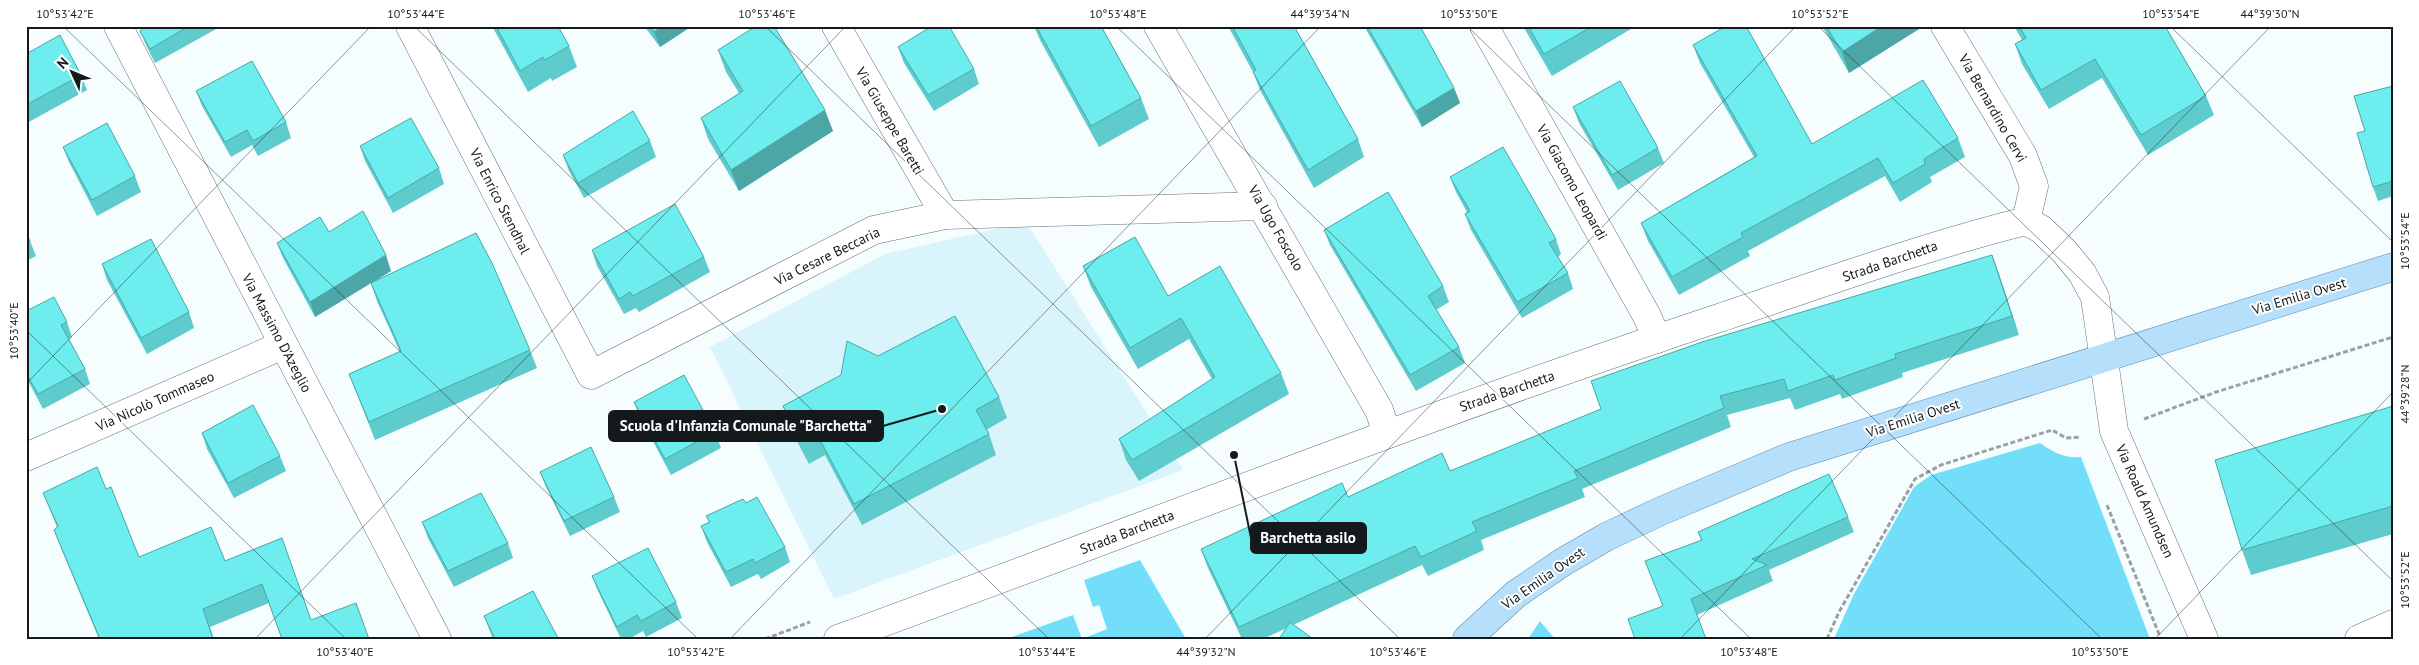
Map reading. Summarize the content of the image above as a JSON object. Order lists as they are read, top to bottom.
{
  "streets": {
    "main road": ["Via Emilia Ovest"],
    "street": [
      "Via Bernardino Cervi",
      "Via Giuseppe Baretti",
      "Via Giacomo Leopardi",
      "Via Enrico Stendhal",
      "Via Ugo Foscolo",
      "Via Cesare Beccaria",
      "Strada Barchetta",
      "Via Massimo D'Azeglio",
      "Via Nicolò Tommaseo",
      "Via Roald Amundsen"
    ]
  },
  "crossings": [
    ["Via Bernardino Cervi", "Strada Barchetta"],
    ["Via Giuseppe Baretti", "Via Cesare Beccaria"],
    ["Via Giacomo Leopardi", "Strada Barchetta"],
    ["Via Enrico Stendhal", "Via Cesare Beccaria"],
    ["Via Ugo Foscolo", "Via Cesare Beccaria"],
    ["Via Ugo Foscolo", "Strada Barchetta"],
    ["Via Emilia Ovest", "Via Roald Amundsen"],
    ["Via Massimo D'Azeglio", "Via Nicolò Tommaseo"]
  ],
  "places": ["Scuola d'Infanzia Comunale \"Barchetta\"", "Barchetta asilo"],
  "north": "top left",
  "coordinates": [
    "10°53'42\"E",
    "10°53'44\"E",
    "10°53'46\"E",
    "10°53'48\"E",
    "44°39'34\"N",
    "10°53'50\"E",
    "10°53'52\"E",
    "10°53'54\"E",
    "44°39'30\"N",
    "10°53'40\"E",
    "44°39'28\"N",
    "44°39'32\"N"
  ]
}
